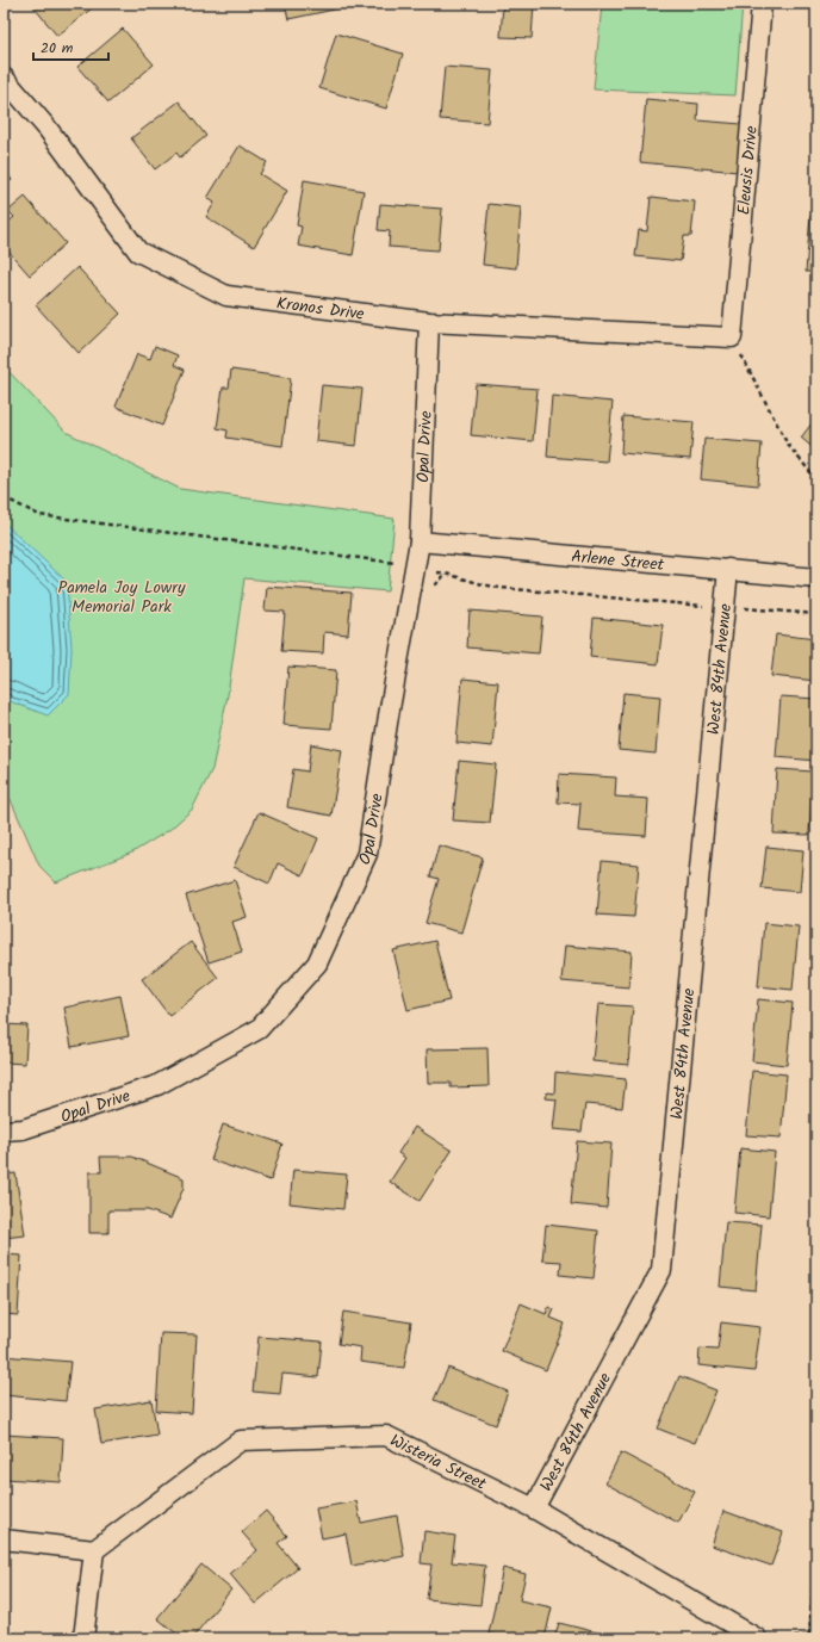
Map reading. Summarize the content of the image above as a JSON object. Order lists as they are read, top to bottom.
{
  "streets": {
    "street": [
      "Eleusis Drive",
      "Kronos Drive",
      "Opal Drive",
      "Arlene Street",
      "West 84th Avenue",
      "Wisteria Street"
    ]
  },
  "crossings": [
    ["Eleusis Drive", "Kronos Drive"],
    ["Kronos Drive", "Opal Drive"],
    ["Opal Drive", "Arlene Street"],
    ["Arlene Street", "West 84th Avenue"],
    ["West 84th Avenue", "Wisteria Street"]
  ],
  "parks": ["Pamela Joy Lowry Memorial Park"],
  "scale_bar": "20 m"
}
